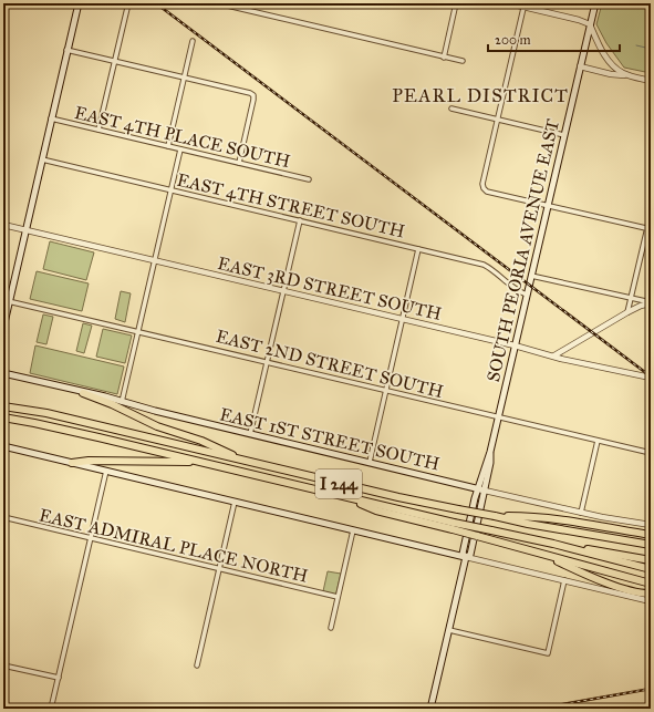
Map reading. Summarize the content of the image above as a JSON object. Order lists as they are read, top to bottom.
{
  "streets": {
    "highway": ["I 244"],
    "main road": ["SOUTH PEORIA AVENUE EAST", "EAST 1ST STREET SOUTH"],
    "street": [
      "EAST 4TH PLACE SOUTH",
      "EAST 4TH STREET SOUTH",
      "EAST 3RD STREET SOUTH",
      "EAST 2ND STREET SOUTH",
      "EAST ADMIRAL PLACE NORTH"
    ]
  },
  "crossings": [
    ["EAST 4TH STREET SOUTH", "SOUTH PEORIA AVENUE EAST"],
    ["SOUTH PEORIA AVENUE EAST", "EAST 3RD STREET SOUTH"],
    ["SOUTH PEORIA AVENUE EAST", "EAST 2ND STREET SOUTH"],
    ["SOUTH PEORIA AVENUE EAST", "EAST 1ST STREET SOUTH"]
  ],
  "districts": ["PEARL DISTRICT"],
  "scale_bar": "200 m"
}
